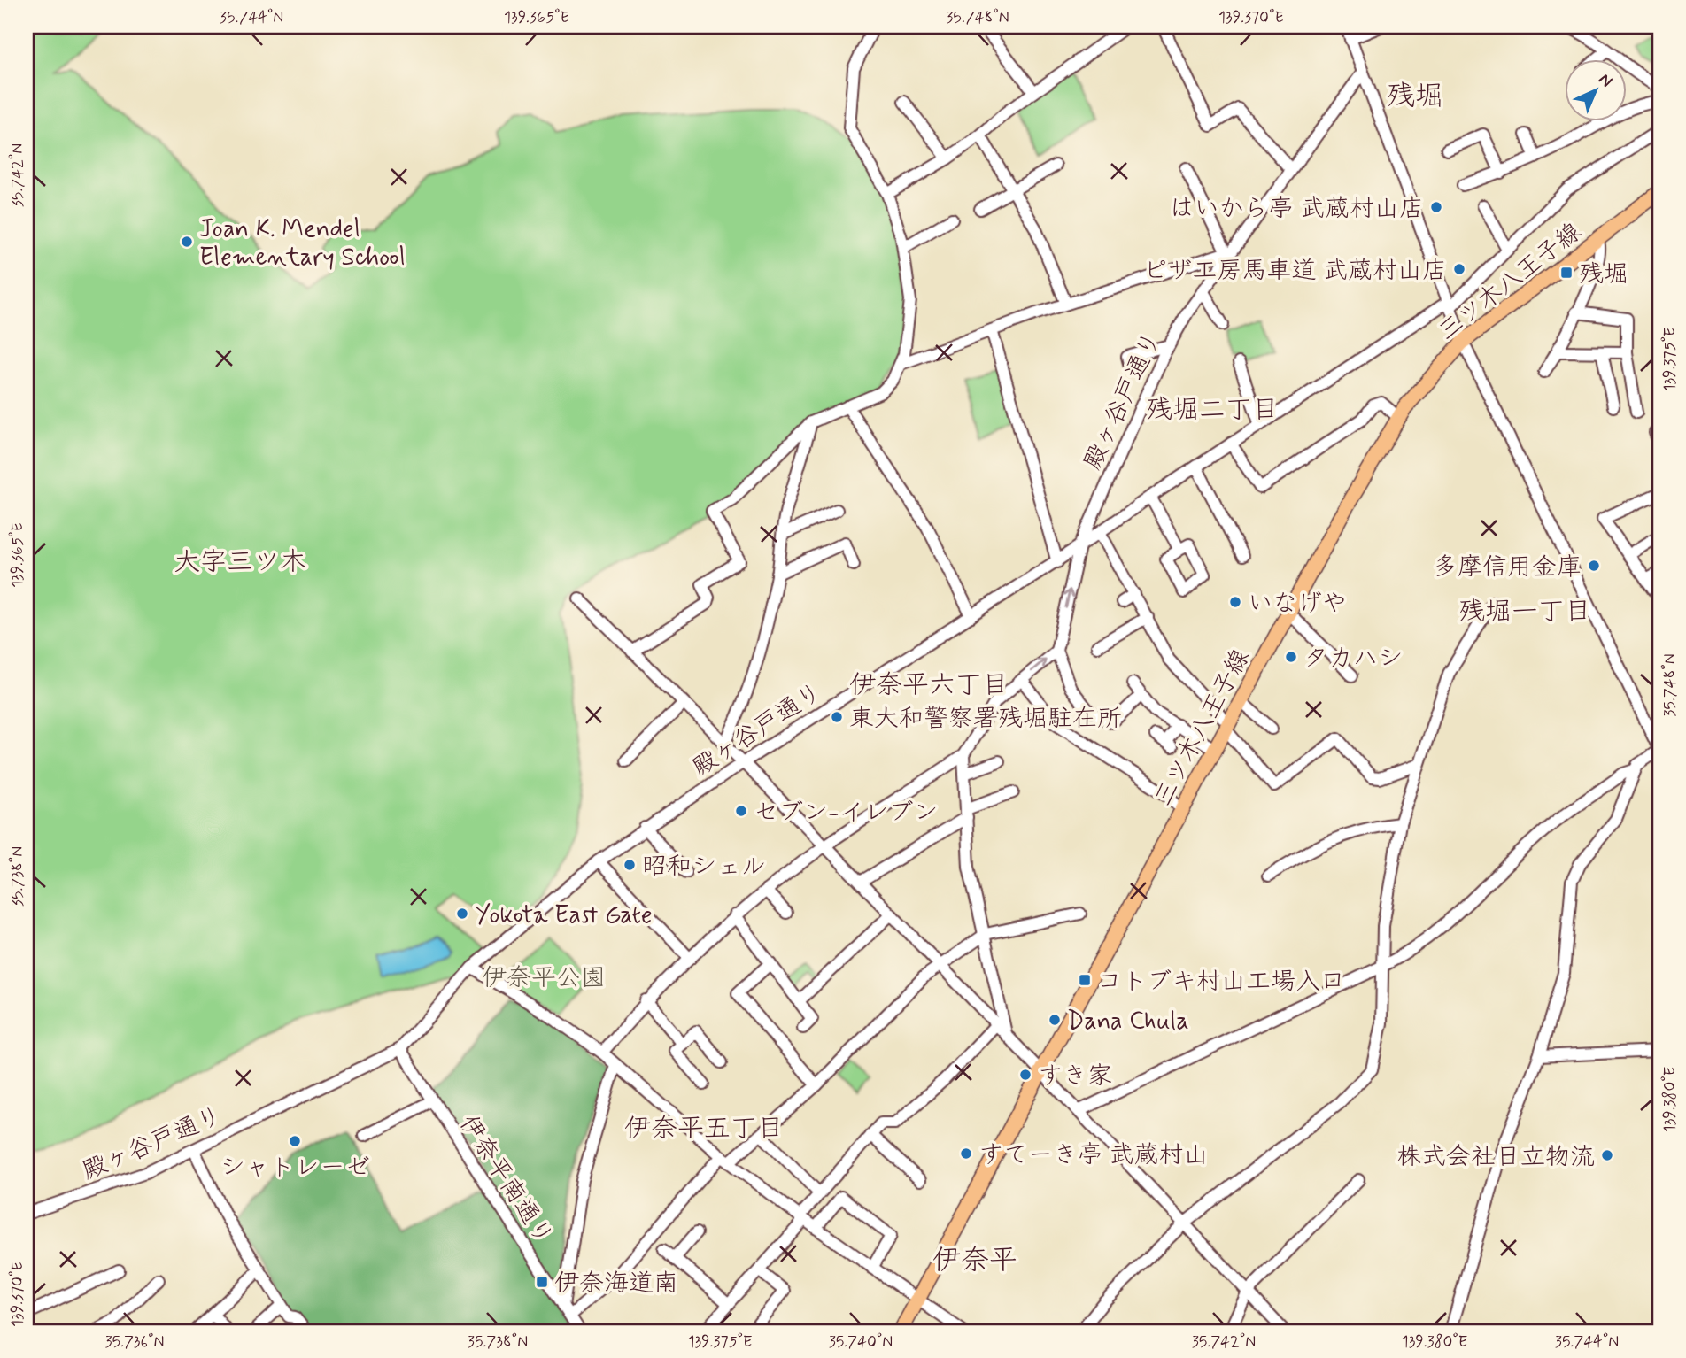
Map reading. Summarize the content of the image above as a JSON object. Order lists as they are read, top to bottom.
{
  "streets": {
    "main road": ["三ツ木八王子線"],
    "street": ["殿ヶ谷戸通り", "伊奈平南通り"]
  },
  "crossings": [
    ["殿ヶ谷戸通り", "伊奈平南通り"]
  ],
  "districts": [
    "残堀",
    "残堀二丁目",
    "大字三ツ木",
    "残堀一丁目",
    "伊奈平六丁目",
    "伊奈平五丁目",
    "伊奈平"
  ],
  "parks": ["伊奈平公園"],
  "places": {
    "other": [
      "はいから亭 武蔵村山店",
      "Joan K. Mendel Elementary School",
      "ピザ工房馬車道 武蔵村山店",
      "多摩信用金庫",
      "いなげや",
      "タカハシ",
      "東大和警察署残堀駐在所",
      "セブン-イレブン",
      "昭和シェル",
      "Yokota East Gate",
      "Dana Chula",
      "すき家",
      "シャトレーゼ",
      "すてーき亭 武蔵村山",
      "株式会社日立物流"
    ],
    "transit": ["残堀", "コトブキ村山工場入口", "伊奈海道南"]
  },
  "north": "top right",
  "coordinates": [
    "35.744°N",
    "139.365°E",
    "35.748°N",
    "139.370°E",
    "35.742°N",
    "139.375°E",
    "35.738°N",
    "139.380°E",
    "35.736°N",
    "35.740°N"
  ]
}
